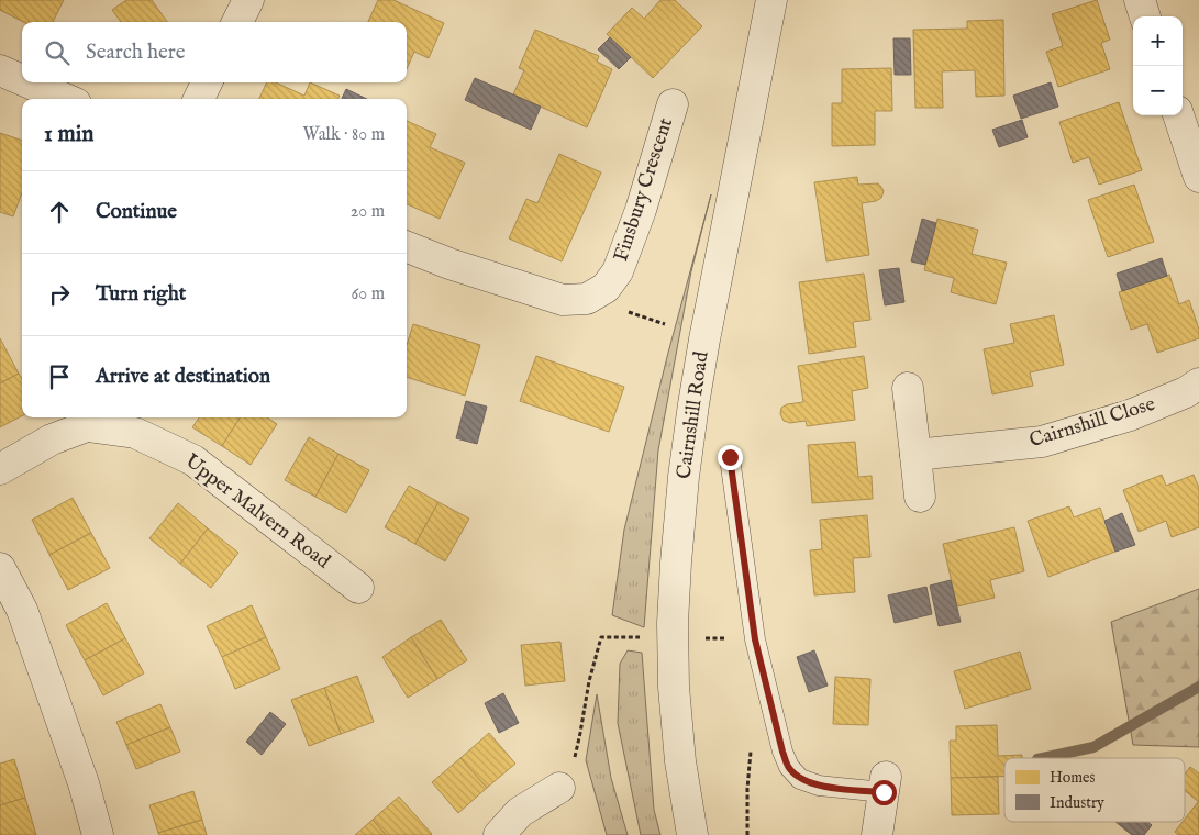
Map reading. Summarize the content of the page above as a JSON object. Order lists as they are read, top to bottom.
{
  "streets": {
    "street": [
      "Finsbury Crescent",
      "Cairnshill Road",
      "Cairnshill Close",
      "Upper Malvern Road"
    ]
  },
  "legend": ["Homes", "Industry"],
  "page": {
    "map_buttons": ["+", "−"],
    "search": "Search here",
    "heading": ["1 min", "Walk · 80 m"],
    "list": [
      ["Continue", "20 m"],
      ["Turn right", "60 m"],
      "Arrive at destination"
    ]
  }
}
